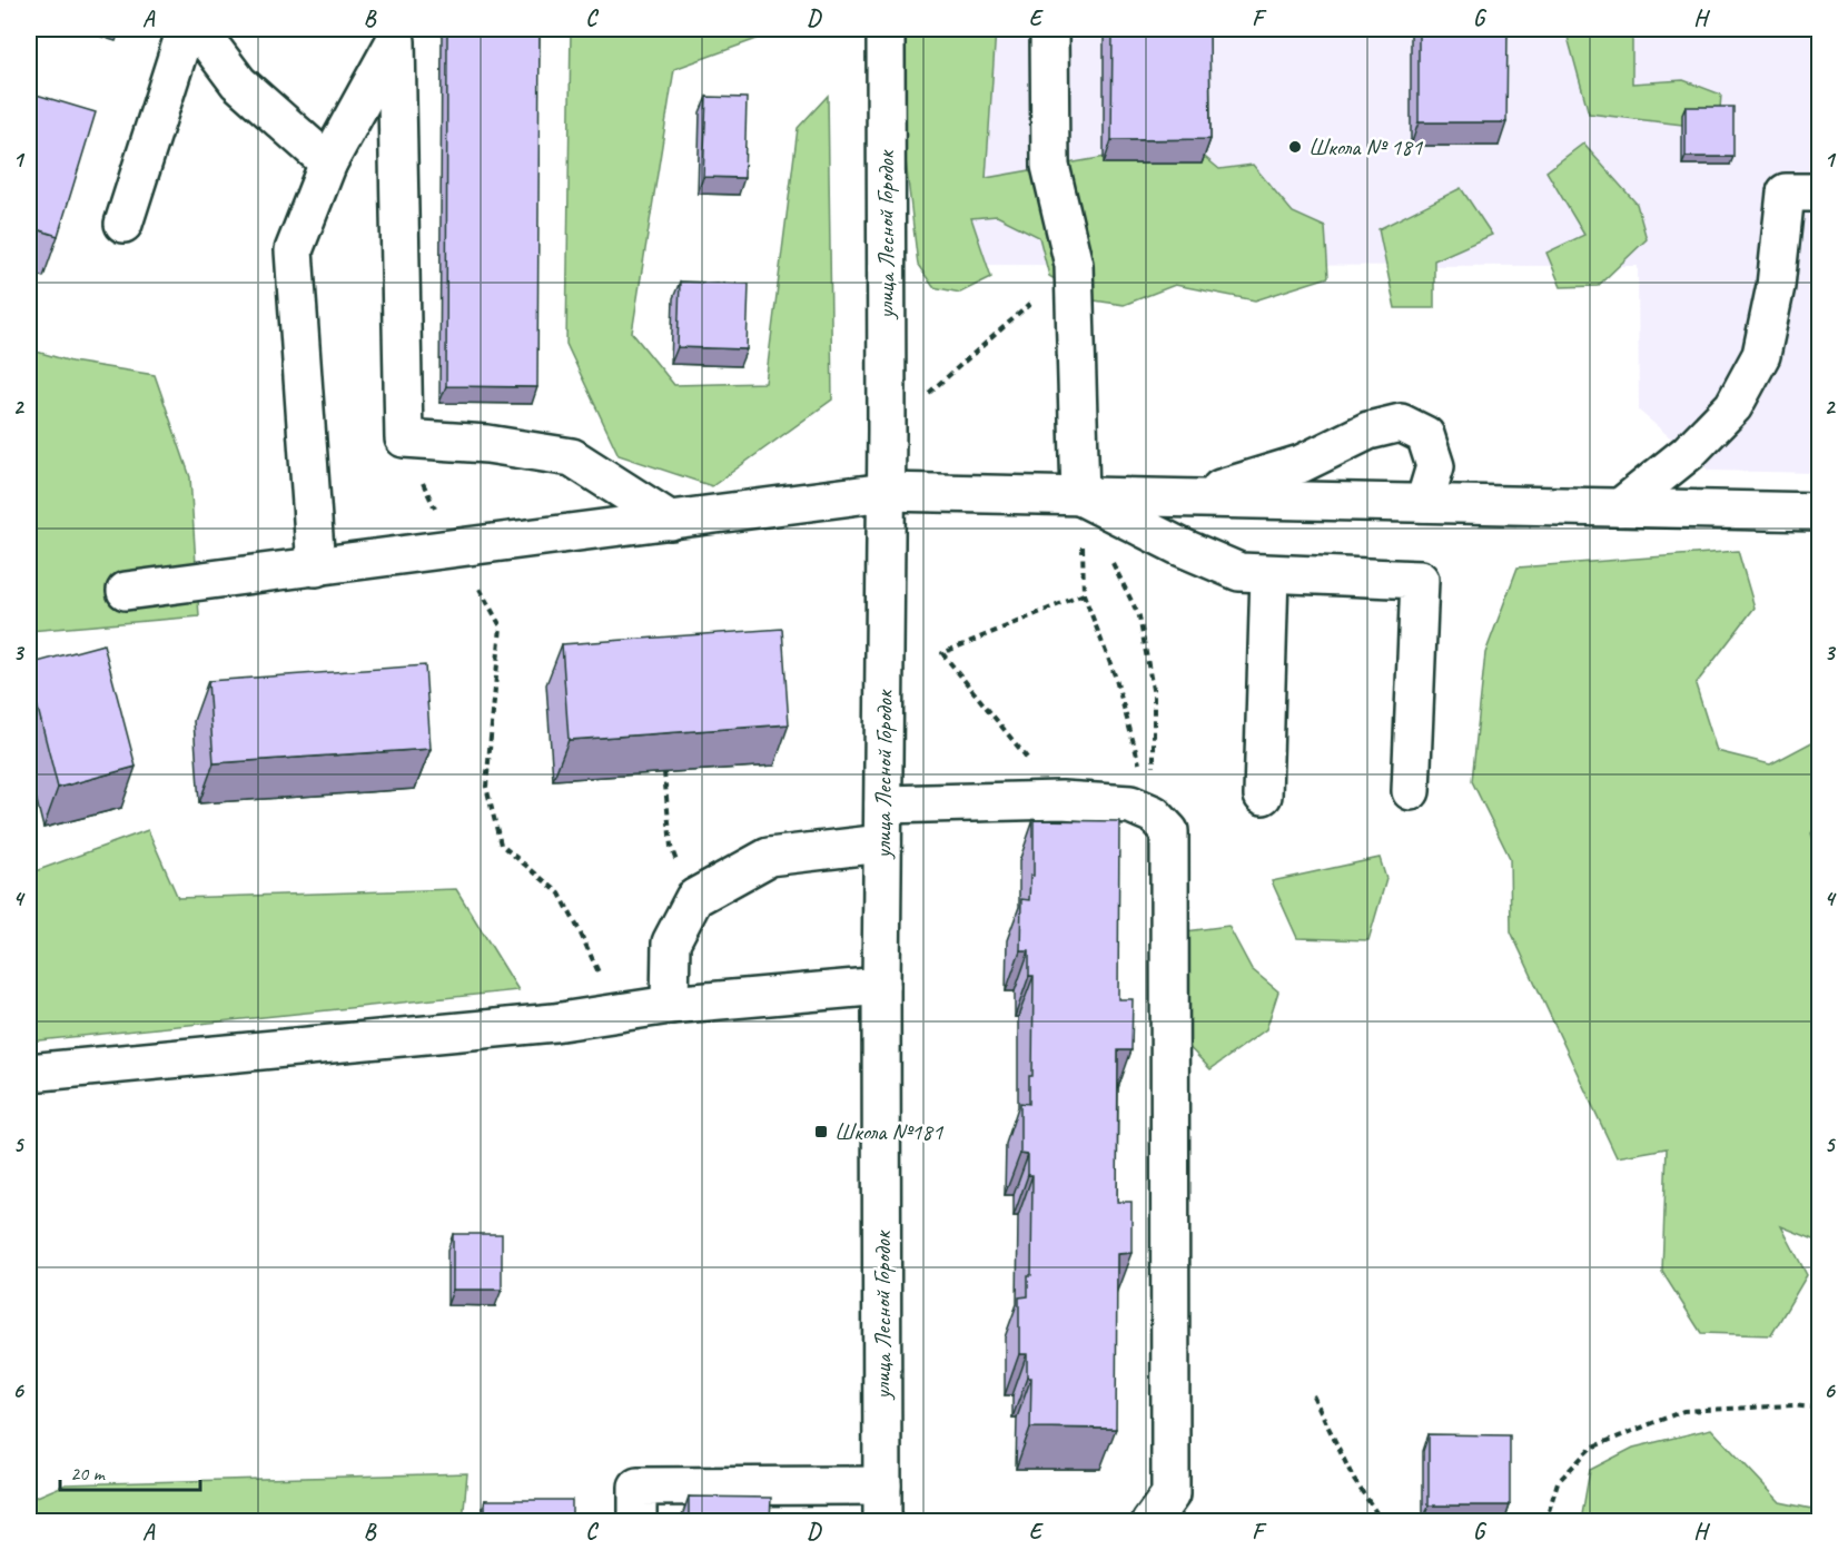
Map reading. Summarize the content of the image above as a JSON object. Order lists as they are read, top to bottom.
{
  "streets": {
    "street": ["улица Лесной Городок"]
  },
  "places": {
    "other": ["Школа № 181"],
    "transit": ["Школа №181"]
  },
  "scale_bar": "20 m",
  "grid": {
    "columns": [
      "A",
      "B",
      "C",
      "D",
      "E",
      "F",
      "G",
      "H"
    ],
    "rows": [
      "1",
      "2",
      "3",
      "4",
      "5",
      "6"
    ]
  }
}
